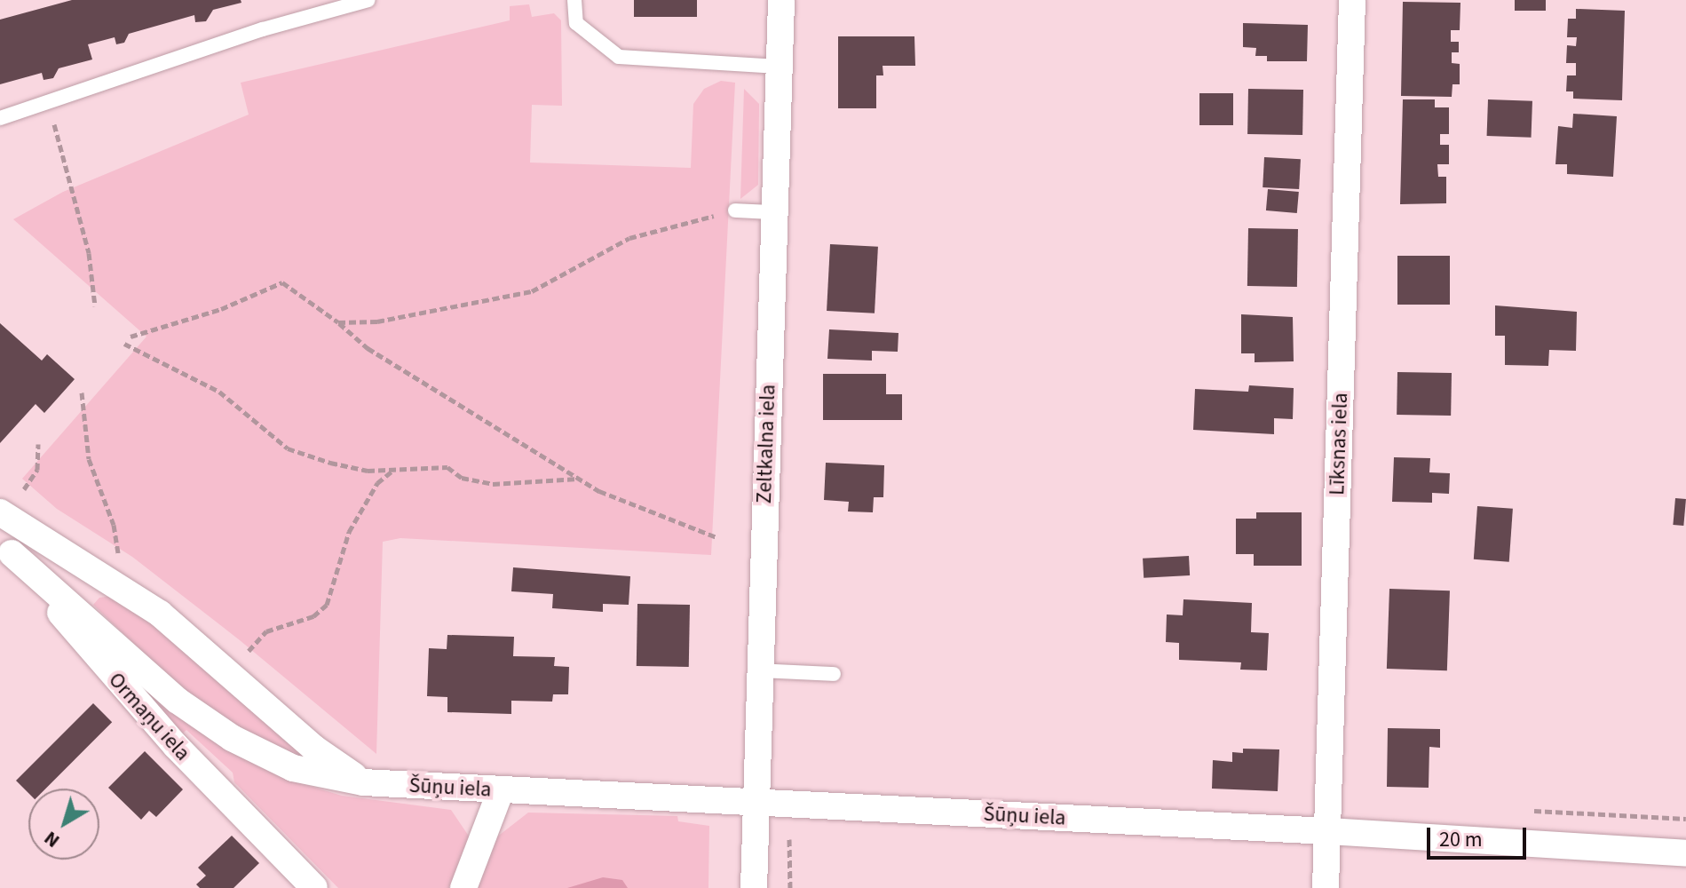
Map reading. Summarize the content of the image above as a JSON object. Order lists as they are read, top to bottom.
{
  "streets": {
    "street": [
      "Zeltkalna iela",
      "Līksnas iela",
      "Ormaņu iela",
      "Šūņu iela"
    ]
  },
  "crossings": [
    ["Zeltkalna iela", "Šūņu iela"],
    ["Līksnas iela", "Šūņu iela"],
    ["Ormaņu iela", "Šūņu iela"]
  ],
  "scale_bar": "20 m",
  "north": "bottom left"
}
